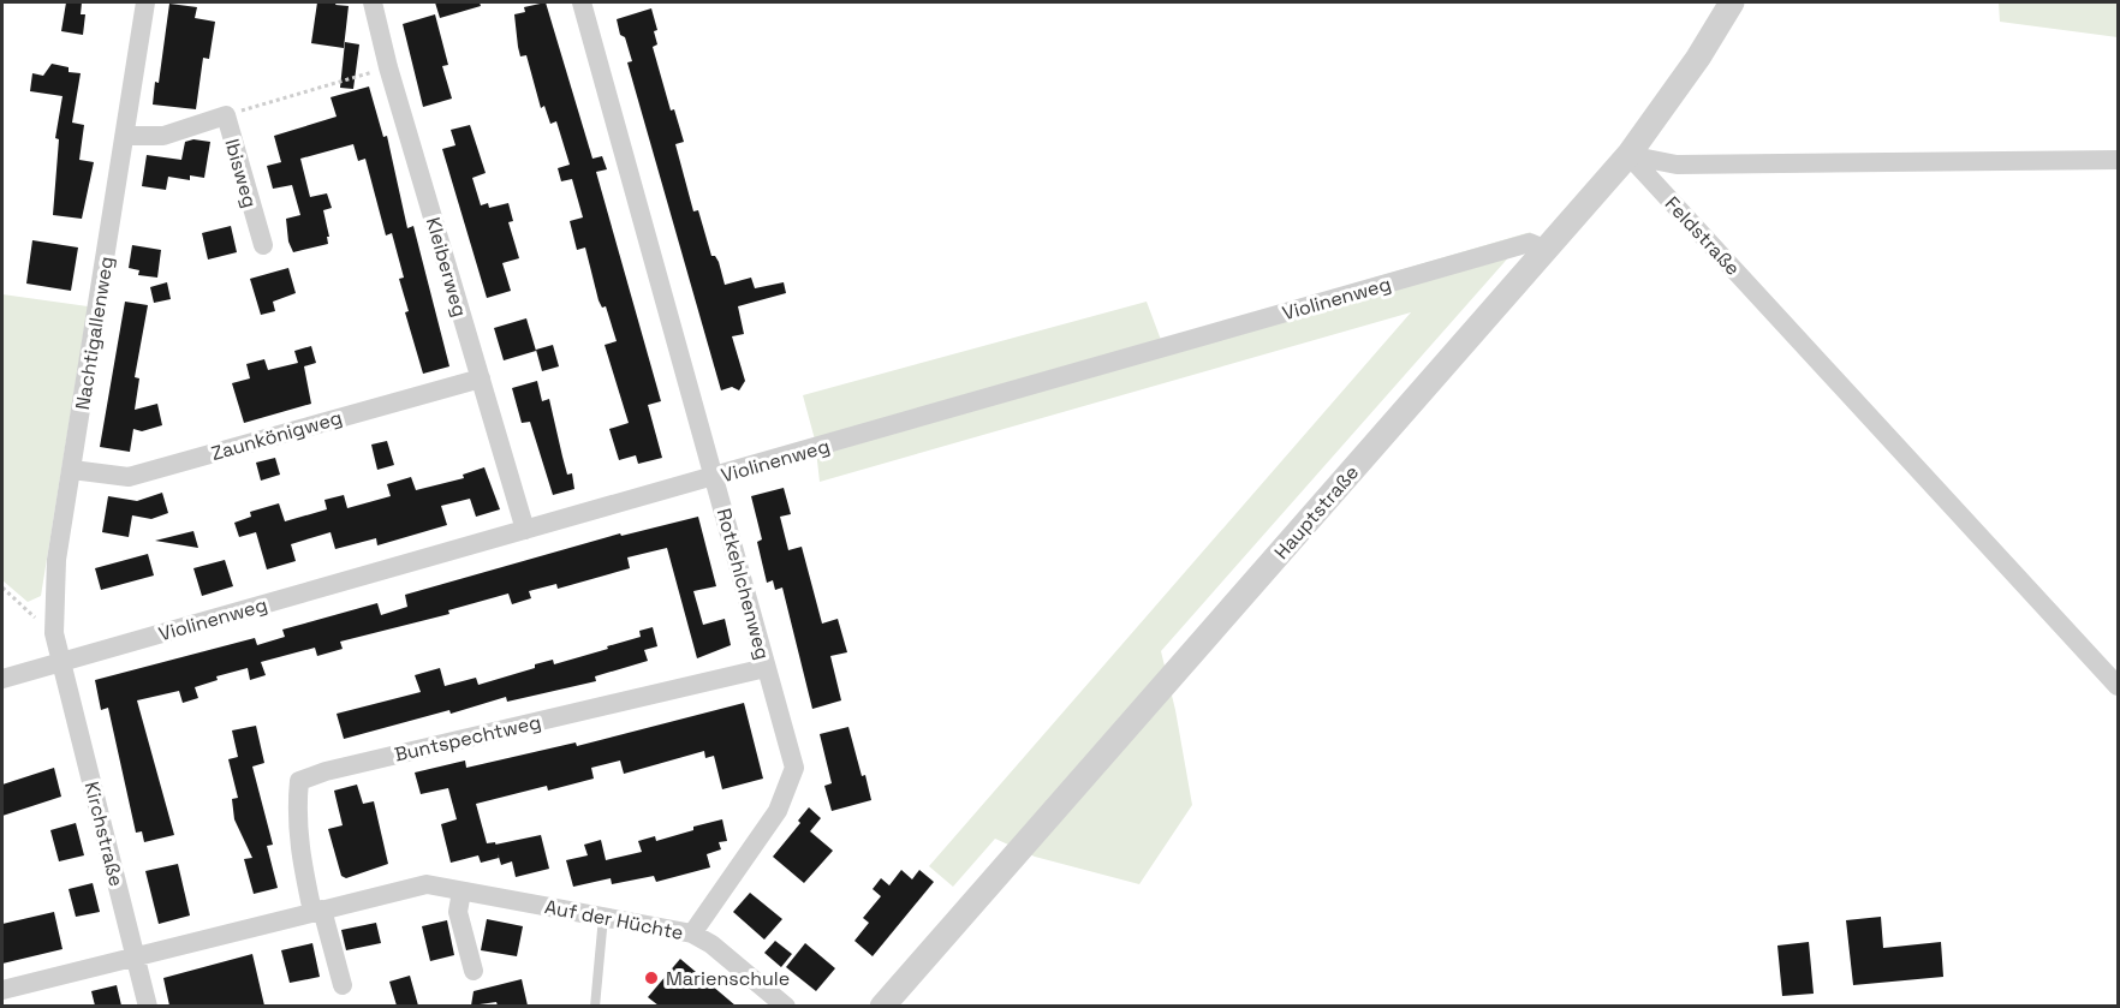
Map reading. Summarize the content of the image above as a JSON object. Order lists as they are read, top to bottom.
{
  "streets": {
    "street": [
      "Ibisweg",
      "Feldstraße",
      "Kleiberweg",
      "Violinenweg",
      "Nachtigallenweg",
      "Zaunkönigweg",
      "Hauptstraße",
      "Rotkehlchenweg",
      "Buntspechtweg",
      "Kirchstraße",
      "Auf der Hüchte"
    ]
  },
  "crossings": [
    ["Ibisweg", "Nachtigallenweg"],
    ["Feldstraße", "Hauptstraße"],
    ["Kleiberweg", "Violinenweg"],
    ["Kleiberweg", "Zaunkönigweg"],
    ["Violinenweg", "Nachtigallenweg"],
    ["Violinenweg", "Hauptstraße"],
    ["Violinenweg", "Rotkehlchenweg"],
    ["Violinenweg", "Kirchstraße"],
    ["Nachtigallenweg", "Zaunkönigweg"],
    ["Nachtigallenweg", "Kirchstraße"],
    ["Rotkehlchenweg", "Buntspechtweg"],
    ["Rotkehlchenweg", "Auf der Hüchte"],
    ["Buntspechtweg", "Auf der Hüchte"],
    ["Kirchstraße", "Auf der Hüchte"]
  ],
  "places": ["Marienschule"]
}
